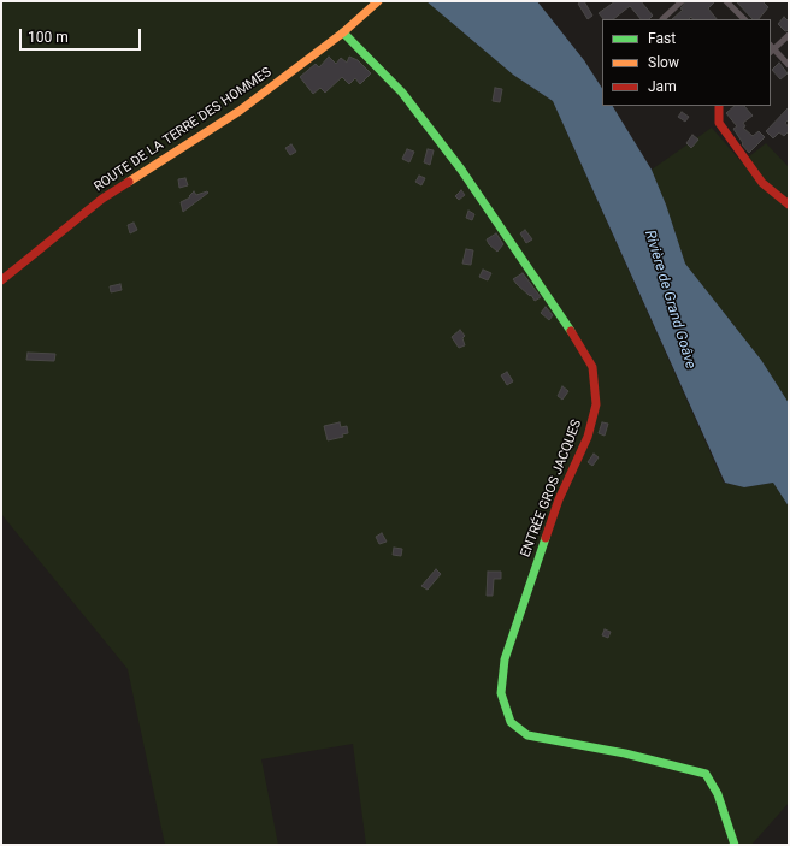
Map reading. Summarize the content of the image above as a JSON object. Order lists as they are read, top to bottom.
{
  "streets": {
    "street": ["ROUTE DE LA TERRE DES HOMMES", "ENTRÉE GROS JACQUES"]
  },
  "crossings": [
    ["ROUTE DE LA TERRE DES HOMMES", "ENTRÉE GROS JACQUES"]
  ],
  "water": ["Rivière de Grand Goâve"],
  "legend": ["Fast", "Slow", "Jam"],
  "scale_bar": "100 m"
}
